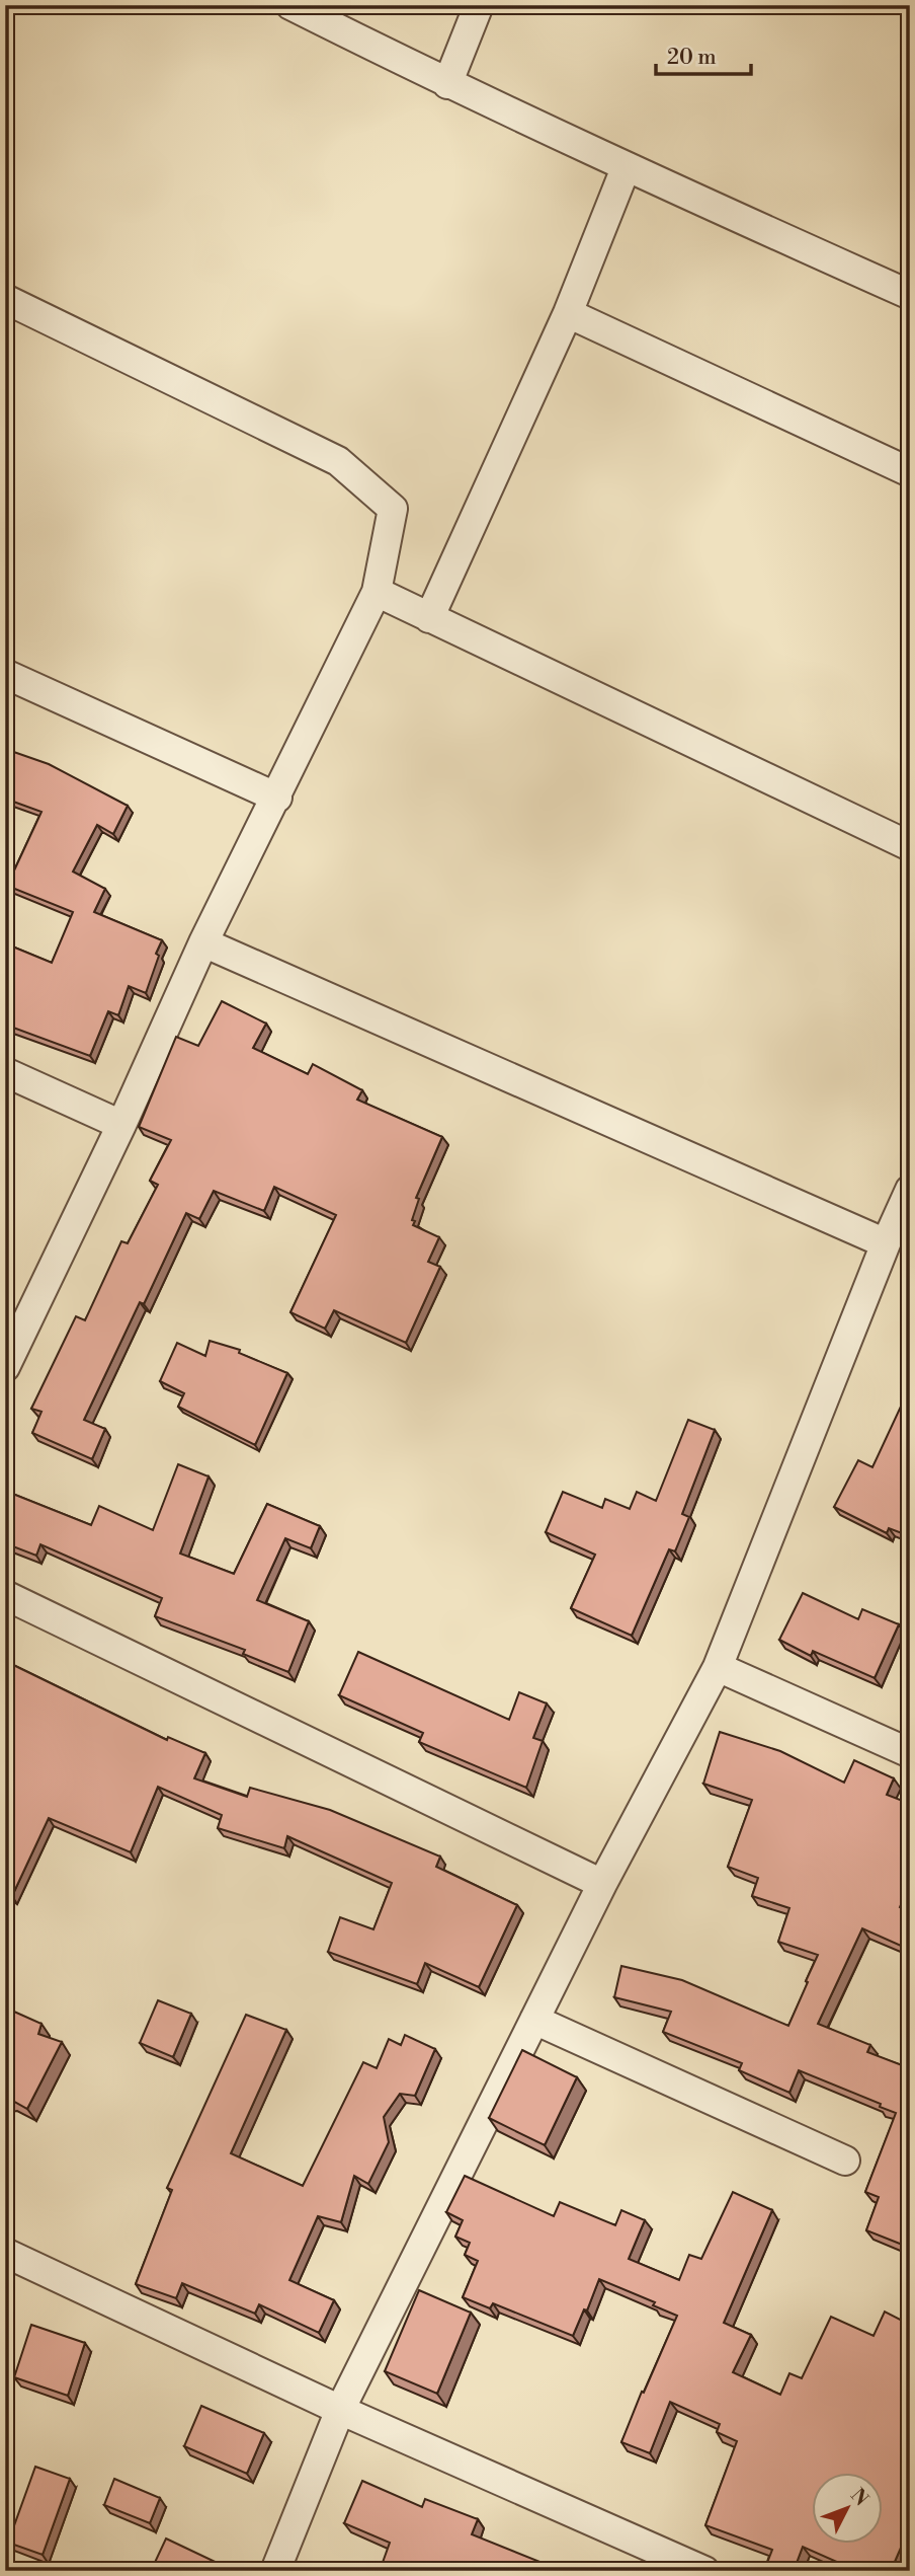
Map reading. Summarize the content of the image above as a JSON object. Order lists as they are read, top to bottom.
{
  "scale_bar": "20 m",
  "north": "top right"
}
